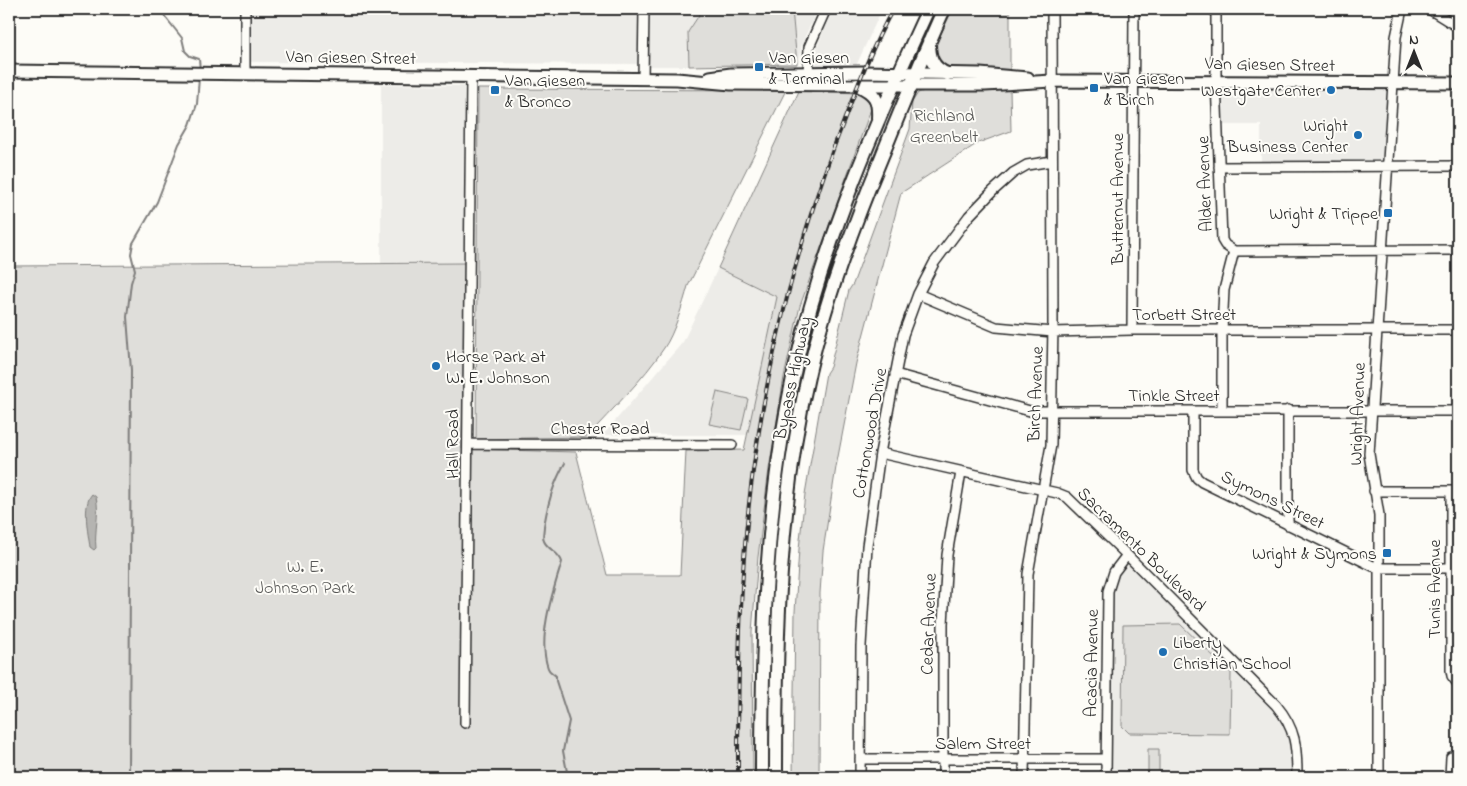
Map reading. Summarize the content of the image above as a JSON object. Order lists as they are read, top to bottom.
{
  "streets": {
    "highway": ["Bypass Highway"],
    "main road": ["Van Giesen Street"],
    "street": [
      "Alder Avenue",
      "Butternut Avenue",
      "Torbett Street",
      "Birch Avenue",
      "Tinkle Street",
      "Wright Avenue",
      "Chester Road",
      "Cottonwood Drive",
      "Hall Road",
      "Symons Street",
      "Sacramento Boulevard",
      "Tunis Avenue",
      "Cedar Avenue",
      "Acacia Avenue",
      "Salem Street"
    ]
  },
  "crossings": [
    ["Van Giesen Street", "Alder Avenue"],
    ["Van Giesen Street", "Butternut Avenue"],
    ["Van Giesen Street", "Bypass Highway"],
    ["Van Giesen Street", "Birch Avenue"],
    ["Van Giesen Street", "Wright Avenue"],
    ["Van Giesen Street", "Hall Road"],
    ["Alder Avenue", "Torbett Street"],
    ["Alder Avenue", "Tinkle Street"],
    ["Butternut Avenue", "Torbett Street"],
    ["Torbett Street", "Birch Avenue"],
    ["Torbett Street", "Wright Avenue"],
    ["Torbett Street", "Cottonwood Drive"],
    ["Birch Avenue", "Tinkle Street"],
    ["Birch Avenue", "Cottonwood Drive"],
    ["Birch Avenue", "Sacramento Boulevard"],
    ["Birch Avenue", "Salem Street"],
    ["Tinkle Street", "Wright Avenue"],
    ["Tinkle Street", "Cottonwood Drive"],
    ["Tinkle Street", "Symons Street"],
    ["Wright Avenue", "Symons Street"],
    ["Chester Road", "Hall Road"],
    ["Cottonwood Drive", "Sacramento Boulevard"],
    ["Cottonwood Drive", "Salem Street"],
    ["Symons Street", "Tunis Avenue"],
    ["Sacramento Boulevard", "Cedar Avenue"],
    ["Sacramento Boulevard", "Acacia Avenue"],
    ["Cedar Avenue", "Salem Street"],
    ["Acacia Avenue", "Salem Street"]
  ],
  "parks": ["Richland Greenbelt", "W. E. Johnson Park"],
  "places": {
    "transit": [
      "Van Giesen & Terminal",
      "Van Giesen & Birch",
      "Van Giesen & Bronco",
      "Wright & Trippe",
      "Wright & Symons"
    ],
    "other": [
      "Westgate Center",
      "Wright Business Center",
      "Horse Park at W. E. Johnson",
      "Liberty Christian School"
    ]
  },
  "north": "top"
}
